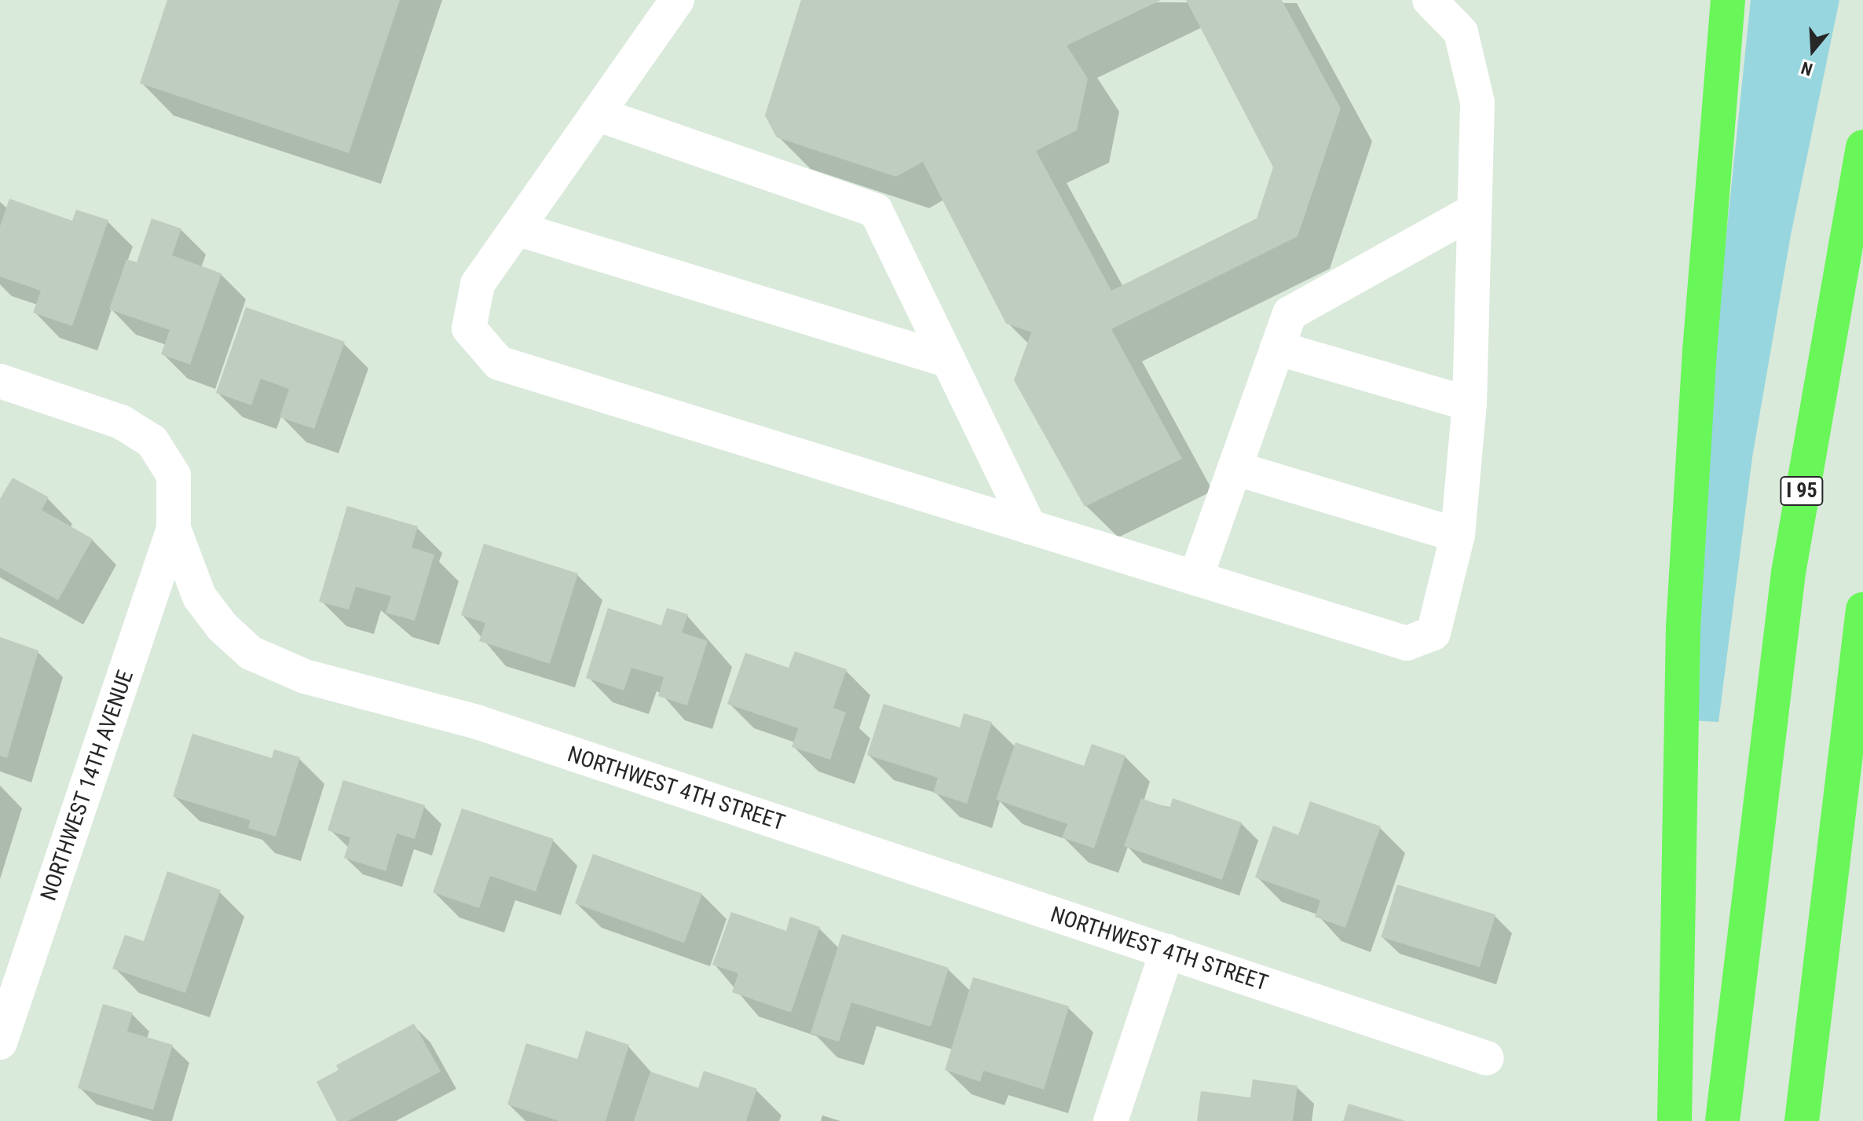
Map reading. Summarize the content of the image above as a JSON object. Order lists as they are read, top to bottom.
{
  "streets": {
    "highway": ["I 95"],
    "street": ["NORTHWEST 14TH AVENUE", "NORTHWEST 4TH STREET"]
  },
  "crossings": [
    ["NORTHWEST 14TH AVENUE", "NORTHWEST 4TH STREET"]
  ],
  "north": "bottom"
}
